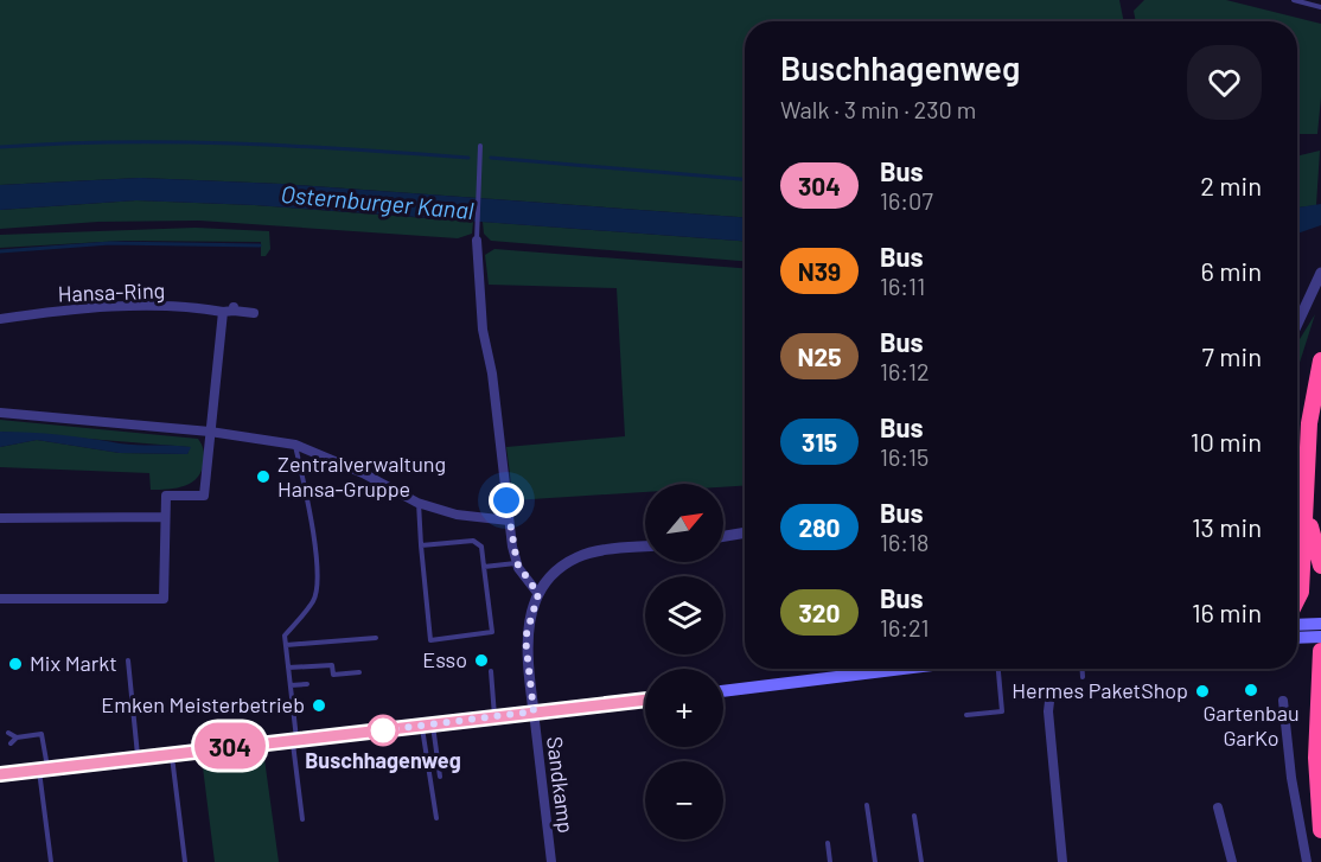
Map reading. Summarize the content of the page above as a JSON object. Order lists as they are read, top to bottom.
{
  "streets": {
    "street": ["Hansa-Ring", "Sandkamp"]
  },
  "water": ["Osternburger Kanal"],
  "places": [
    "Zentralverwaltung Hansa-Gruppe",
    "Esso",
    "Mix Markt",
    "Gartenbau GarKo",
    "Hermes PaketShop",
    "Emken Meisterbetrieb",
    "Buschhagenweg"
  ],
  "lines": ["bus line 304"],
  "north": "top right",
  "page": {
    "on_map": "304",
    "heading": ["Buschhagenweg", "Walk · 3 min · 230 m"],
    "list": [
      {
        "mark": "304",
        "name": "Bus",
        "note": "16:07",
        "value": "2 min"
      },
      {
        "mark": "N39",
        "name": "Bus",
        "note": "16:11",
        "value": "6 min"
      },
      {
        "mark": "N25",
        "name": "Bus",
        "note": "16:12",
        "value": "7 min"
      },
      {
        "mark": "315",
        "name": "Bus",
        "note": "16:15",
        "value": "10 min"
      },
      {
        "mark": "280",
        "name": "Bus",
        "note": "16:18",
        "value": "13 min"
      },
      {
        "mark": "320",
        "name": "Bus",
        "note": "16:21",
        "value": "16 min"
      }
    ],
    "map_buttons": ["+", "−"]
  }
}
